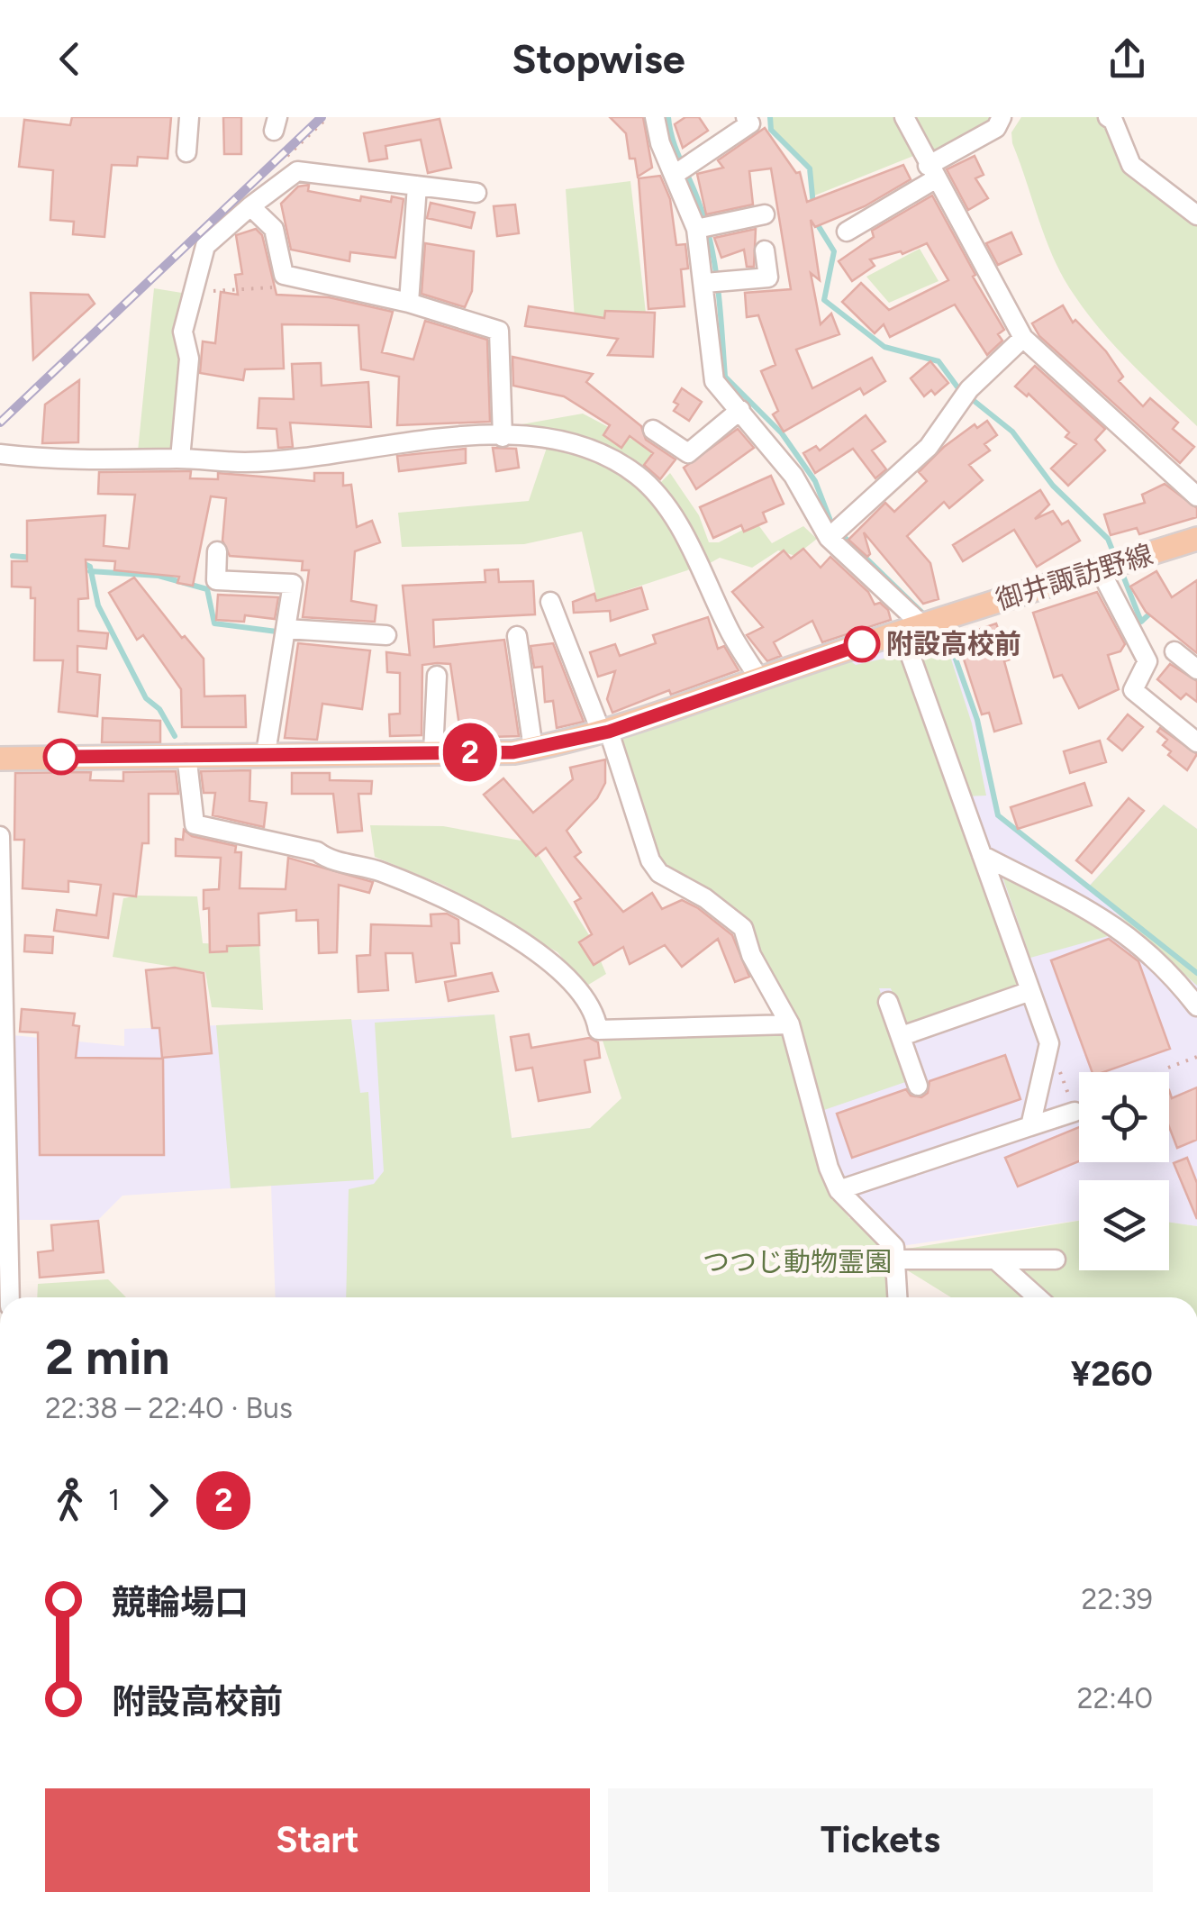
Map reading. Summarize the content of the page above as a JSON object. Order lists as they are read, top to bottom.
{
  "streets": {
    "main road": ["御井諏訪野線"]
  },
  "parks": ["つつじ動物霊園"],
  "places": ["附設高校前"],
  "lines": ["bus line 2"],
  "page": {
    "header": "Stopwise",
    "on_map": "2",
    "heading": ["2 min", "22:38 – 22:40 · Bus", "¥260"],
    "legs": ["1", "2"],
    "list": [
      {
        "name": "競輪場口",
        "value": "22:39"
      },
      {
        "name": "附設高校前",
        "value": "22:40"
      }
    ],
    "buttons": ["Start", "Tickets"]
  }
}
